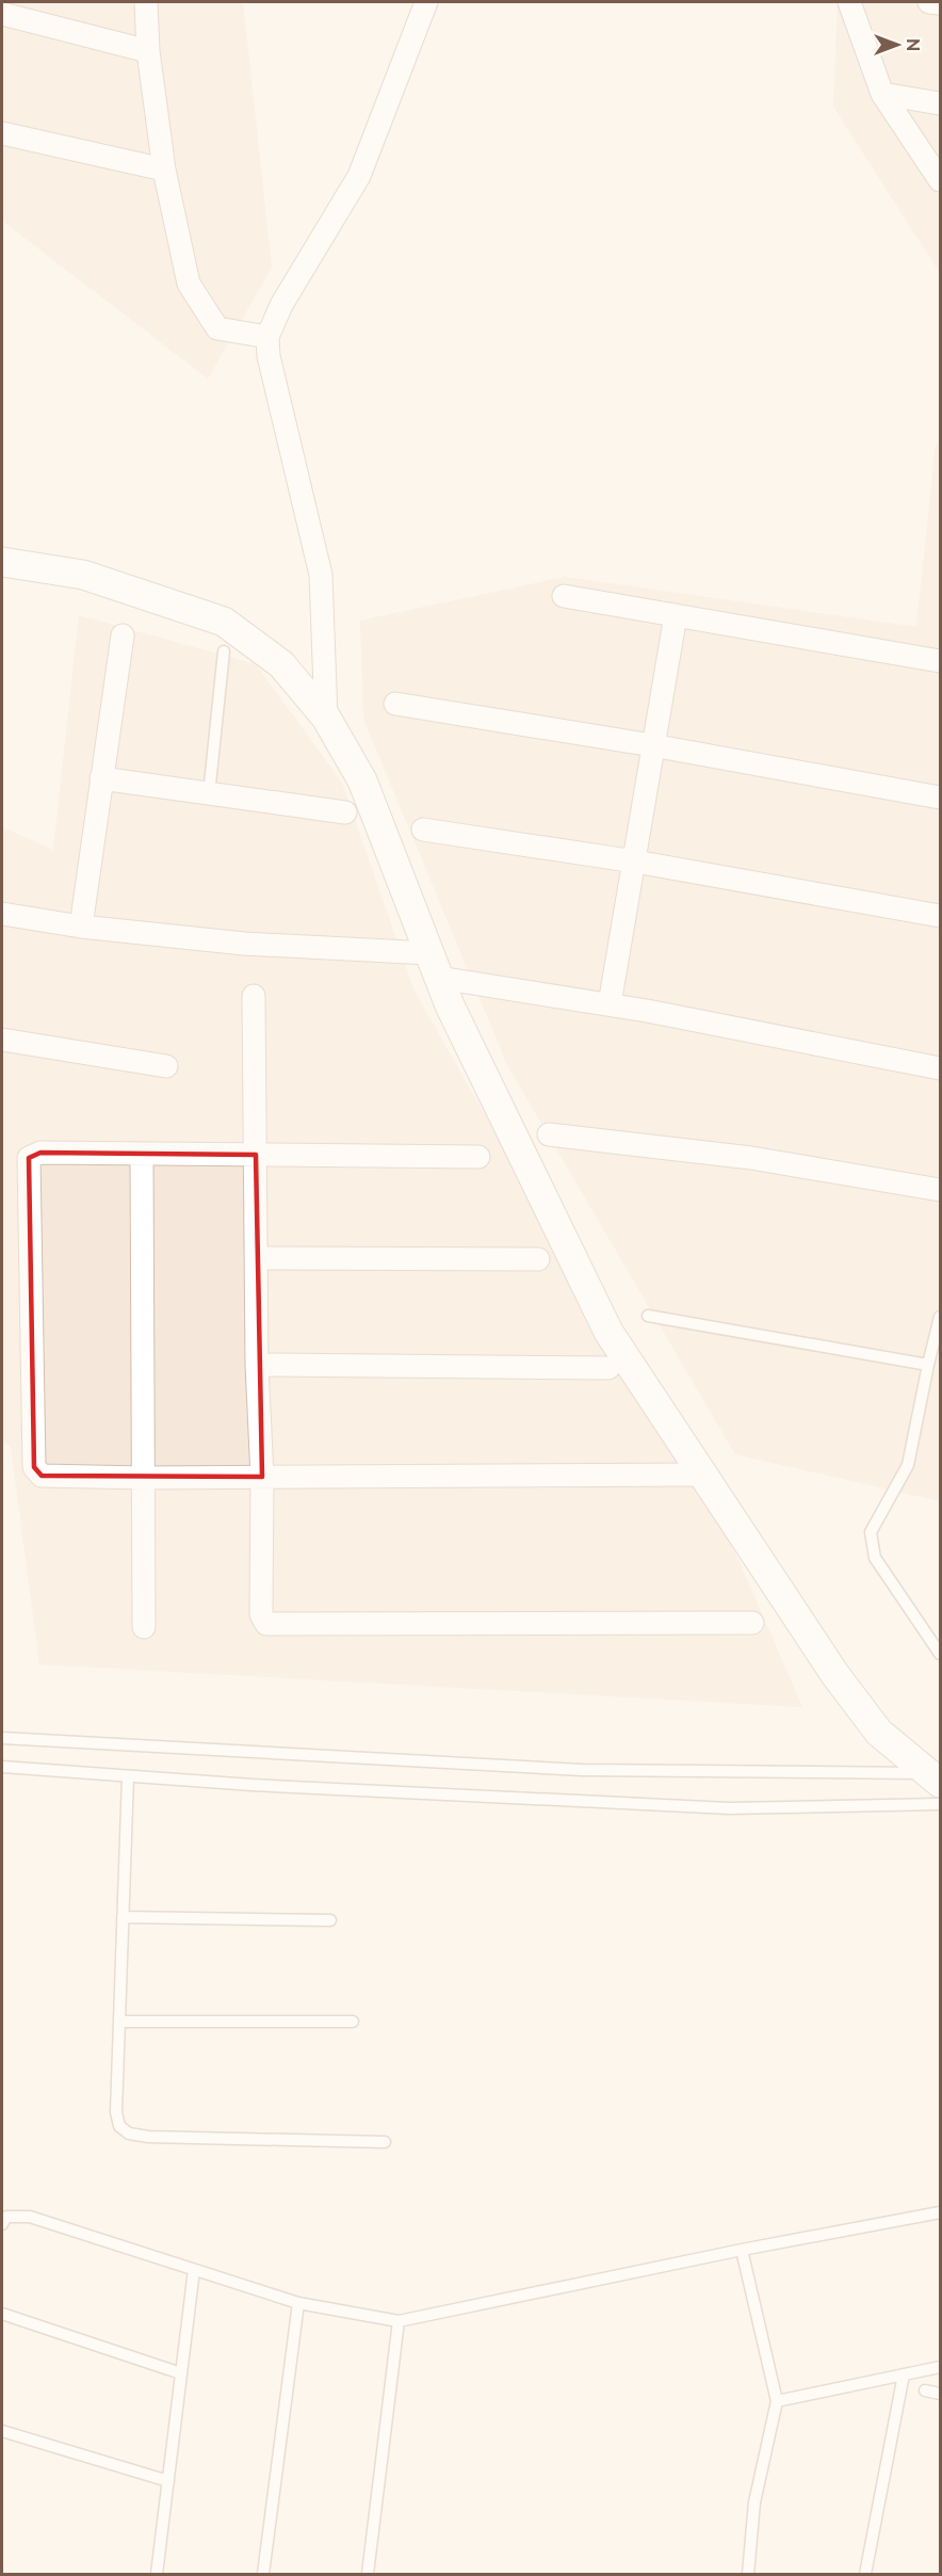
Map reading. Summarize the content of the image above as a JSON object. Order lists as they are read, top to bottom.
{
  "north": "right"
}
